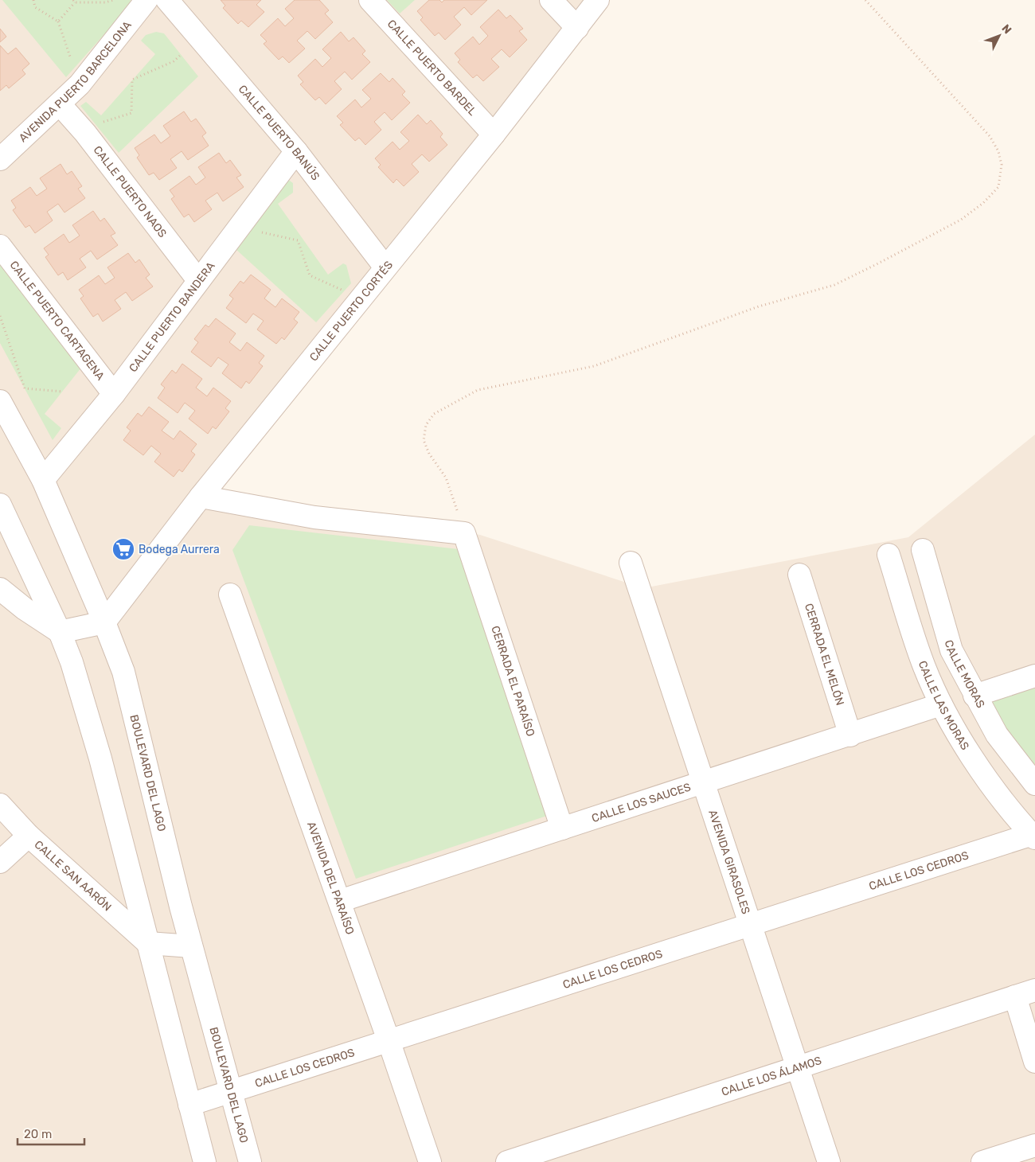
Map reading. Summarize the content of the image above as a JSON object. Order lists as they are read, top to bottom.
{
  "streets": {
    "street": [
      "CALLE PUERTO BARDEL",
      "AVENIDA PUERTO BARCELONA",
      "CALLE PUERTO BANÚS",
      "CALLE PUERTO NAOS",
      "CALLE PUERTO CORTÉS",
      "CALLE PUERTO BANDERA",
      "CALLE PUERTO CARTAGENA",
      "CERRADA EL MELÓN",
      "CALLE MORAS",
      "CERRADA EL PARAÍSO",
      "CALLE LAS MORAS",
      "BOULEVARD DEL LAGO",
      "CALLE LOS SAUCES",
      "AVENIDA GIRASOLES",
      "CALLE LOS CEDROS",
      "CALLE SAN AARÓN",
      "AVENIDA DEL PARAÍSO",
      "CALLE LOS ÁLAMOS"
    ]
  },
  "crossings": [
    ["CALLE PUERTO BARDEL", "CALLE PUERTO CORTÉS"],
    ["AVENIDA PUERTO BARCELONA", "CALLE PUERTO NAOS"],
    ["CALLE PUERTO BANÚS", "CALLE PUERTO CORTÉS"],
    ["CALLE PUERTO BANÚS", "CALLE PUERTO BANDERA"],
    ["CALLE PUERTO NAOS", "CALLE PUERTO BANDERA"],
    ["CALLE PUERTO CORTÉS", "BOULEVARD DEL LAGO"],
    ["CALLE PUERTO BANDERA", "CALLE PUERTO CARTAGENA"],
    ["CALLE PUERTO BANDERA", "BOULEVARD DEL LAGO"],
    ["CERRADA EL MELÓN", "CALLE LOS SAUCES"],
    ["CERRADA EL PARAÍSO", "CALLE LOS SAUCES"],
    ["CALLE LAS MORAS", "CALLE LOS SAUCES"],
    ["CALLE LAS MORAS", "CALLE LOS CEDROS"],
    ["BOULEVARD DEL LAGO", "CALLE LOS CEDROS"],
    ["CALLE LOS SAUCES", "AVENIDA GIRASOLES"],
    ["CALLE LOS SAUCES", "AVENIDA DEL PARAÍSO"],
    ["AVENIDA GIRASOLES", "CALLE LOS CEDROS"],
    ["AVENIDA GIRASOLES", "CALLE LOS ÁLAMOS"],
    ["CALLE LOS CEDROS", "AVENIDA DEL PARAÍSO"]
  ],
  "places": {
    "supermarket": ["Bodega Aurrera"]
  },
  "scale_bar": "20 m",
  "north": "top right"
}
